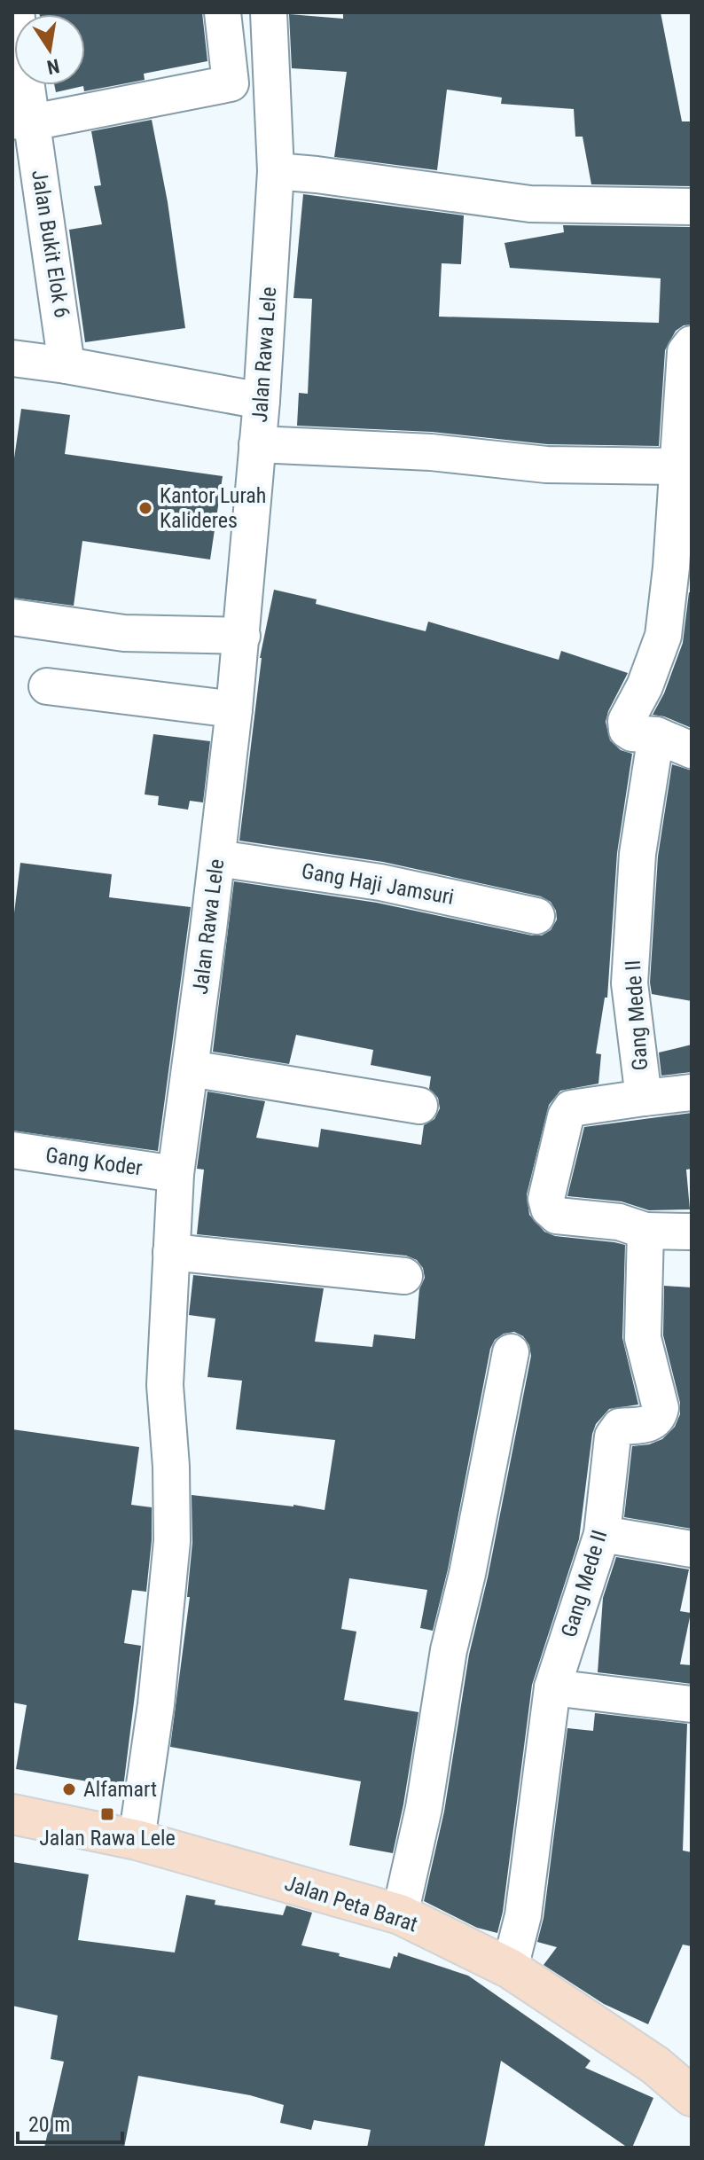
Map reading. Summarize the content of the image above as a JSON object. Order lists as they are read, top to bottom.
{
  "streets": {
    "main road": ["Jalan Peta Barat"],
    "street": [
      "Jalan Bukit Elok 6",
      "Jalan Rawa Lele",
      "Gang Haji Jamsuri",
      "Gang Mede II",
      "Gang Koder"
    ]
  },
  "crossings": [
    ["Jalan Rawa Lele", "Gang Haji Jamsuri"],
    ["Jalan Rawa Lele", "Gang Koder"],
    ["Jalan Rawa Lele", "Jalan Peta Barat"],
    ["Gang Mede II", "Jalan Peta Barat"]
  ],
  "places": {
    "other": ["Kantor Lurah Kalideres", "Alfamart"],
    "transit": ["Jalan Rawa Lele"]
  },
  "scale_bar": "20 m",
  "north": "bottom"
}
